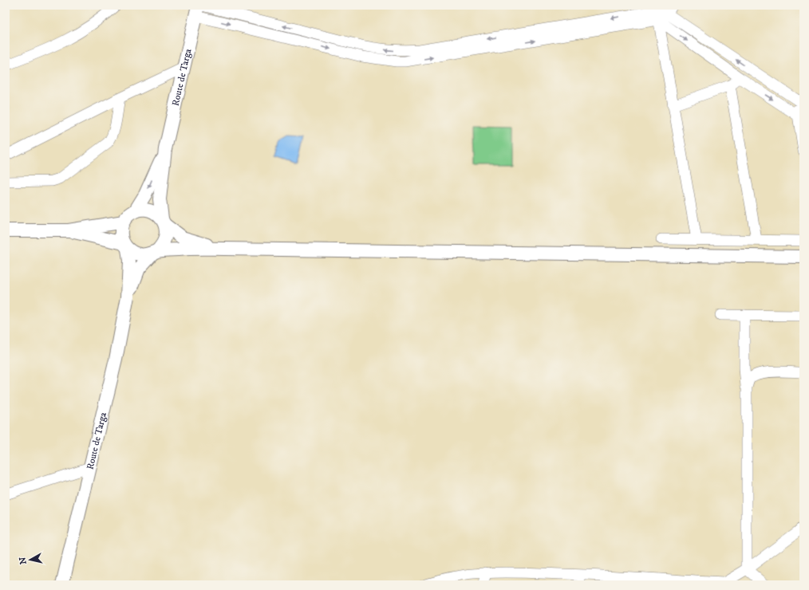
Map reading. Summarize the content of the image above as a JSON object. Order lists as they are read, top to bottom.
{
  "streets": {
    "main road": ["Route de Targa"]
  },
  "north": "left"
}
